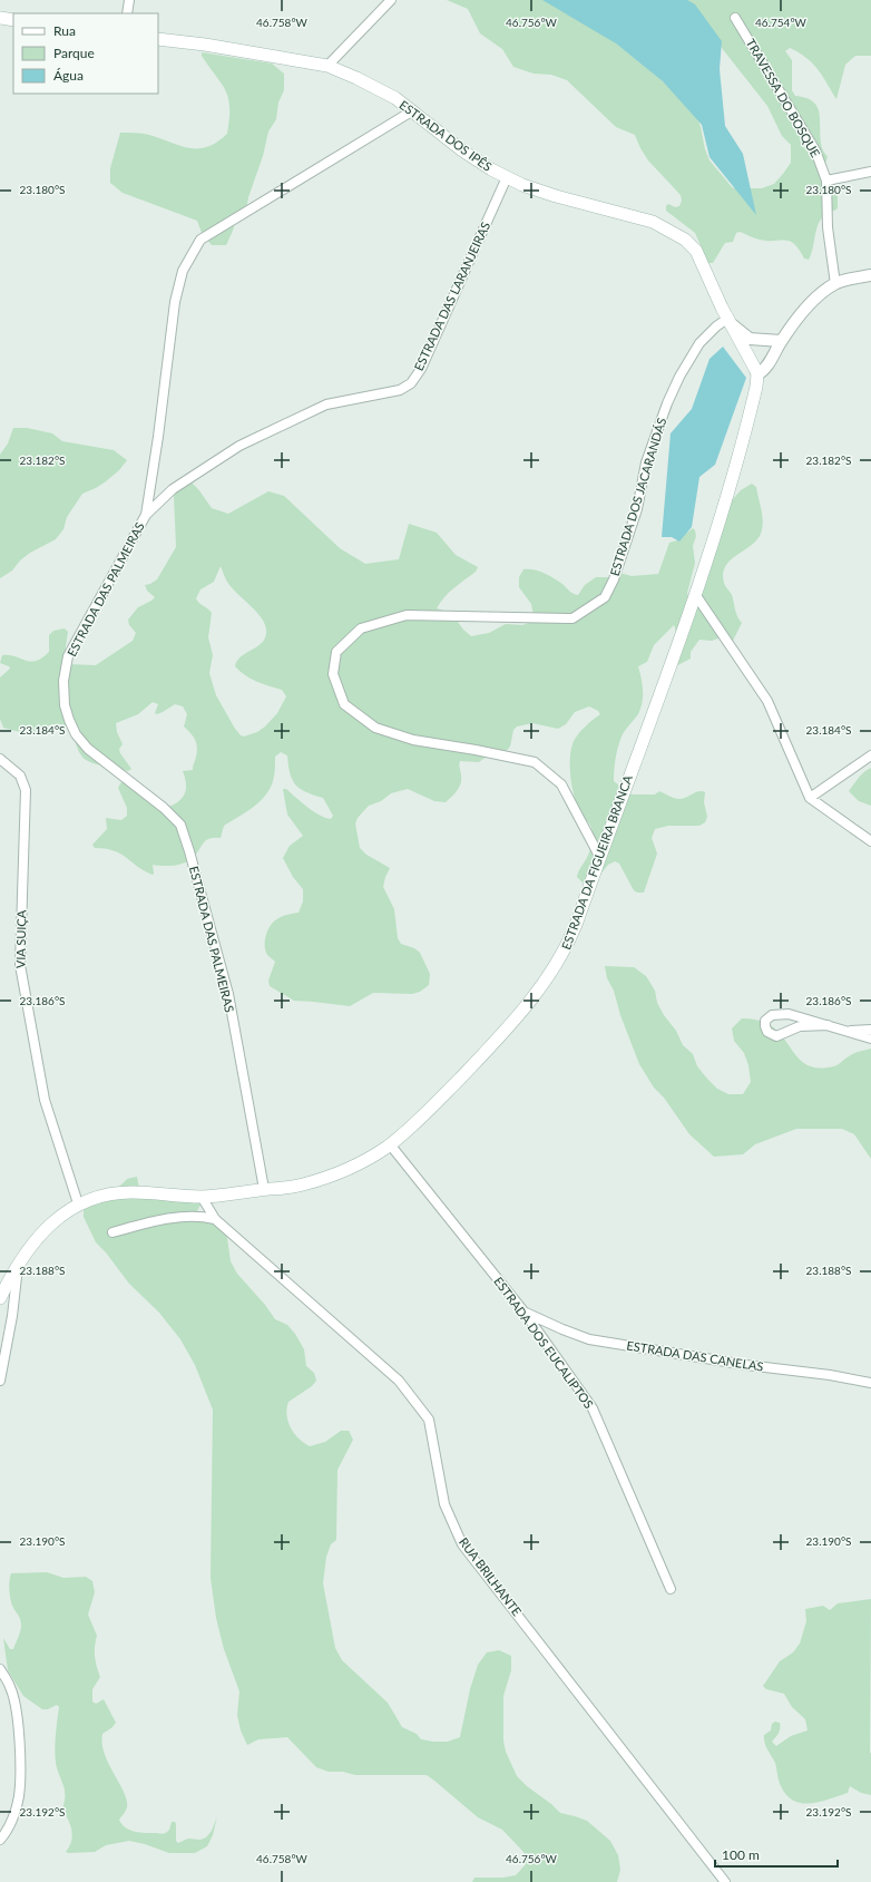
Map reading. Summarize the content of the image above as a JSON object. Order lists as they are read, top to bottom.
{
  "streets": {
    "main road": ["ESTRADA DOS IPÊS", "ESTRADA DA FIGUEIRA BRANCA"],
    "street": [
      "TRAVESSA DO BOSQUE",
      "ESTRADA DAS LARANJEIRAS",
      "ESTRADA DOS JACARANDÁS",
      "ESTRADA DAS PALMEIRAS",
      "VIA SUIÇA",
      "ESTRADA DOS EUCALIPTOS",
      "ESTRADA DAS CANELAS",
      "RUA BRILHANTE"
    ]
  },
  "crossings": [
    ["TRAVESSA DO BOSQUE", "ESTRADA DA FIGUEIRA BRANCA"],
    ["ESTRADA DOS IPÊS", "ESTRADA DAS LARANJEIRAS"],
    ["ESTRADA DOS IPÊS", "ESTRADA DOS JACARANDÁS"],
    ["ESTRADA DOS IPÊS", "ESTRADA DAS PALMEIRAS"],
    ["ESTRADA DOS IPÊS", "ESTRADA DA FIGUEIRA BRANCA"],
    ["ESTRADA DAS LARANJEIRAS", "ESTRADA DAS PALMEIRAS"],
    ["ESTRADA DOS JACARANDÁS", "ESTRADA DA FIGUEIRA BRANCA"],
    ["ESTRADA DAS PALMEIRAS", "ESTRADA DA FIGUEIRA BRANCA"],
    ["ESTRADA DA FIGUEIRA BRANCA", "VIA SUIÇA"],
    ["ESTRADA DA FIGUEIRA BRANCA", "ESTRADA DOS EUCALIPTOS"],
    ["ESTRADA DA FIGUEIRA BRANCA", "RUA BRILHANTE"],
    ["ESTRADA DOS EUCALIPTOS", "ESTRADA DAS CANELAS"]
  ],
  "legend": ["Rua", "Parque", "Água"],
  "scale_bar": "100 m",
  "coordinates": [
    "46.758°W",
    "46.756°W",
    "46.754°W",
    "23.180°S",
    "23.182°S",
    "23.184°S",
    "23.186°S",
    "23.188°S",
    "23.190°S",
    "23.192°S"
  ]
}
